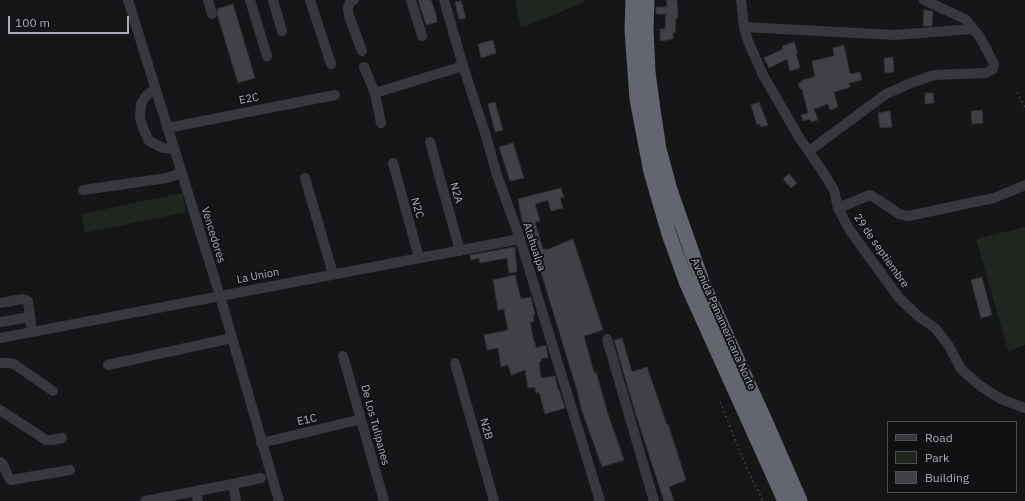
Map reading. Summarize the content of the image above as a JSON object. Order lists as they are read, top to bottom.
{
  "streets": {
    "highway": ["Avenida Panamericana Norte"],
    "street": [
      "E2C",
      "N2A",
      "N2C",
      "Vencedores",
      "Atahualpa",
      "29 de septiembre",
      "La Union",
      "E1C",
      "De Los Tulipanes",
      "N2B"
    ]
  },
  "crossings": [
    ["E2C", "Vencedores"],
    ["N2A", "La Union"],
    ["N2C", "La Union"],
    ["Vencedores", "La Union"],
    ["Vencedores", "E1C"],
    ["Atahualpa", "La Union"]
  ],
  "legend": ["Road", "Park", "Building"],
  "scale_bar": "100 m"
}
